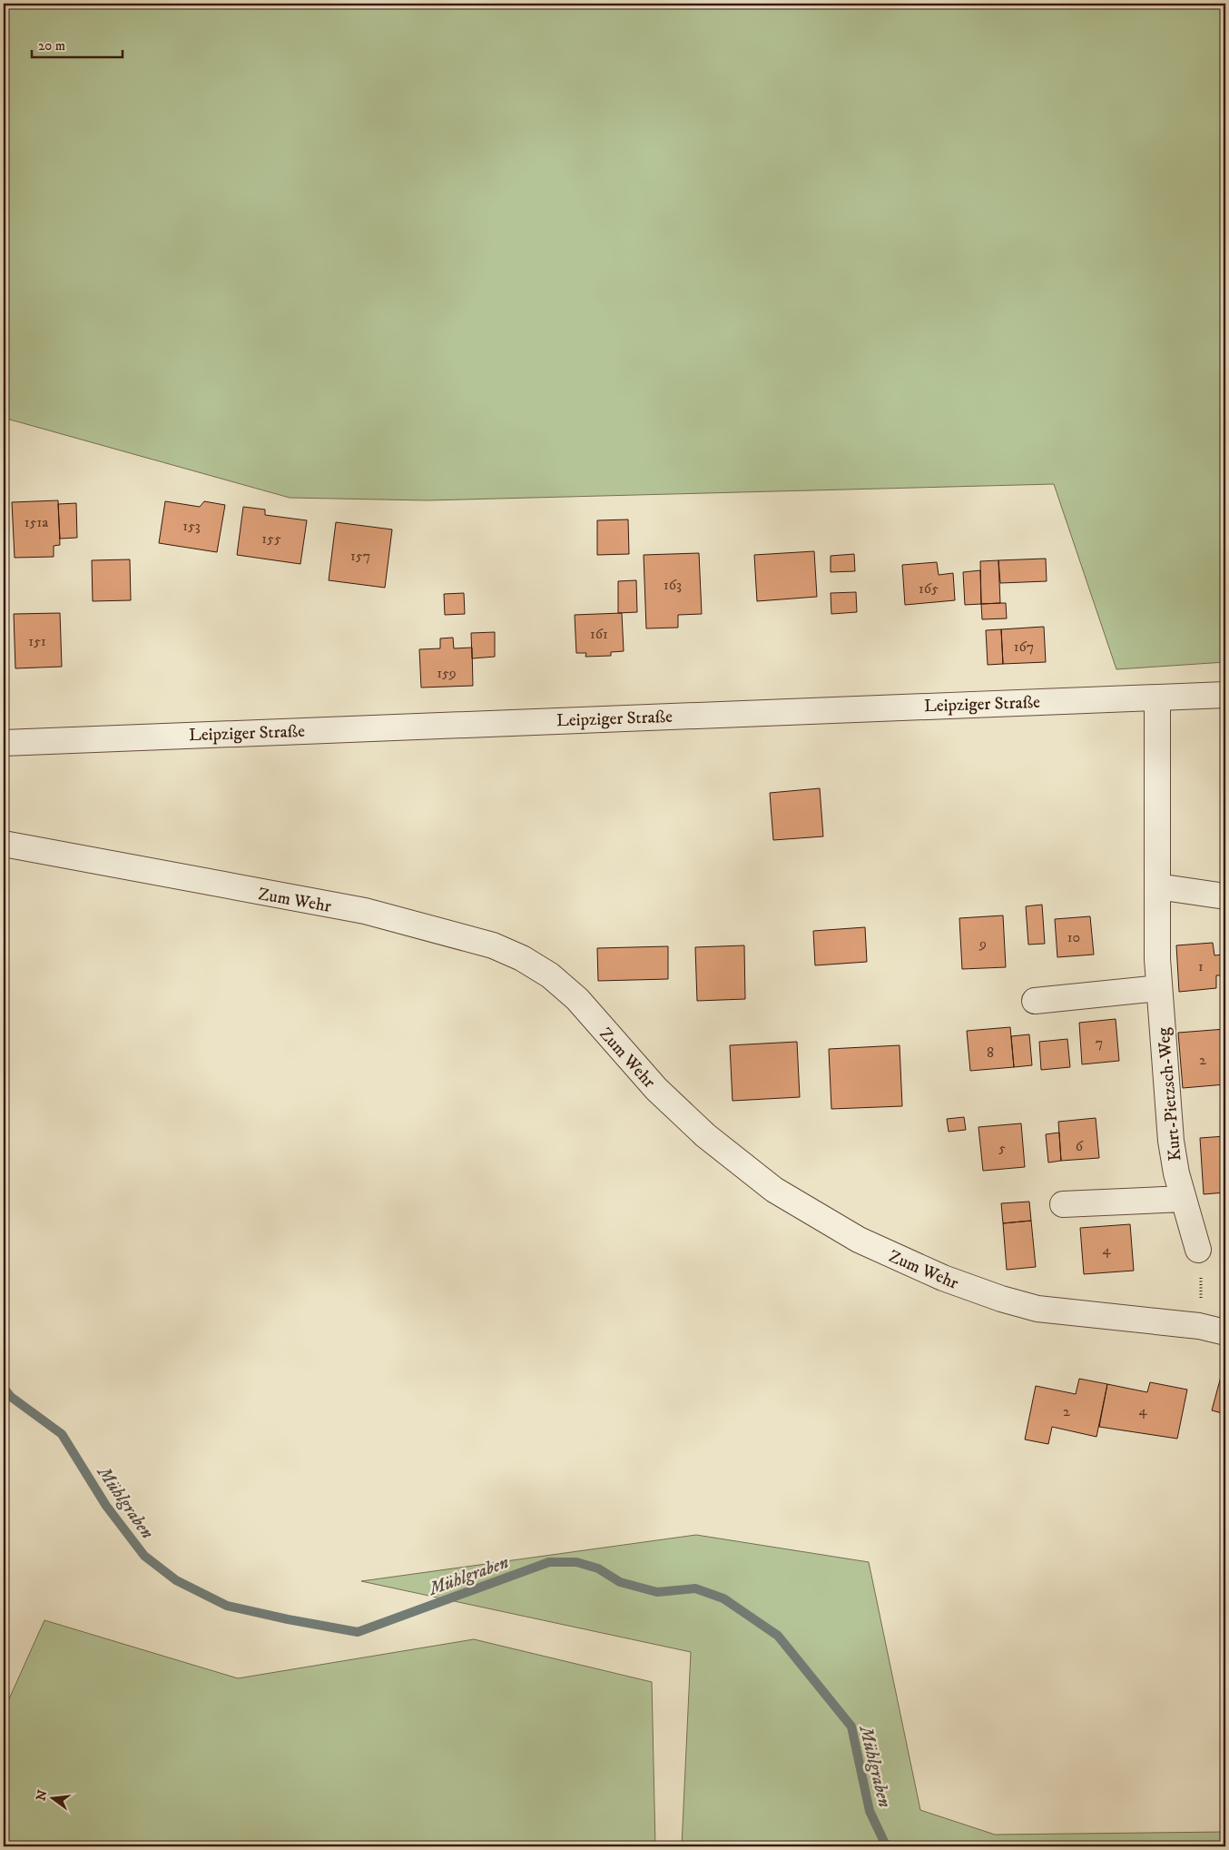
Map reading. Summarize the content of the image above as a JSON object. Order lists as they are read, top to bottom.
{
  "streets": {
    "street": ["Leipziger Straße", "Zum Wehr", "Kurt-Pietzsch-Weg"]
  },
  "crossings": [
    ["Leipziger Straße", "Kurt-Pietzsch-Weg"]
  ],
  "water": ["Mühlgraben"],
  "house_numbers": [
    "151a",
    "153",
    "155",
    "157",
    "163",
    "165",
    "161",
    "151",
    "167",
    "159",
    "10",
    "9",
    "1",
    "7",
    "8",
    "2",
    "6",
    "5",
    "4",
    "4",
    "2"
  ],
  "scale_bar": "20 m",
  "north": "left"
}
